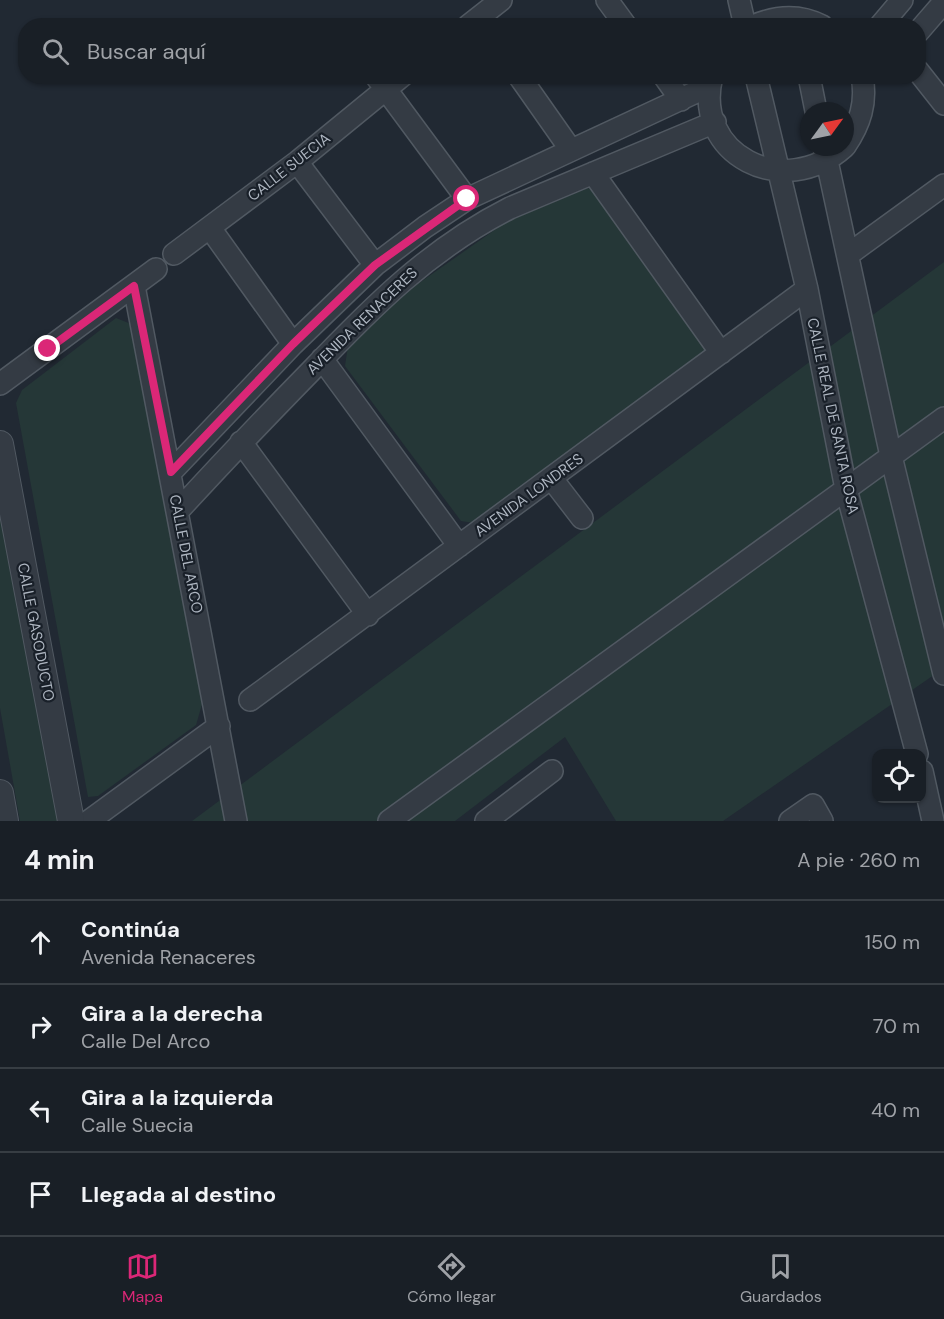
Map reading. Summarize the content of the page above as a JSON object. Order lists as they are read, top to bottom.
{
  "streets": {
    "street": [
      "CALLE SUECIA",
      "AVENIDA RENACERES",
      "CALLE REAL DE SANTA ROSA",
      "AVENIDA LONDRES",
      "CALLE DEL ARCO",
      "CALLE GASODUCTO"
    ]
  },
  "crossings": [
    ["AVENIDA RENACERES", "CALLE REAL DE SANTA ROSA"],
    ["AVENIDA RENACERES", "CALLE DEL ARCO"],
    ["CALLE REAL DE SANTA ROSA", "AVENIDA LONDRES"]
  ],
  "north": "top right",
  "page": {
    "search": "Buscar aquí",
    "heading": ["4 min", "A pie · 260 m"],
    "list": [
      ["Continúa", "Avenida Renaceres", "150 m"],
      ["Gira a la derecha", "Calle Del Arco", "70 m"],
      ["Gira a la izquierda", "Calle Suecia", "40 m"],
      "Llegada al destino"
    ],
    "nav": ["Mapa", "Cómo llegar", "Guardados"]
  }
}
